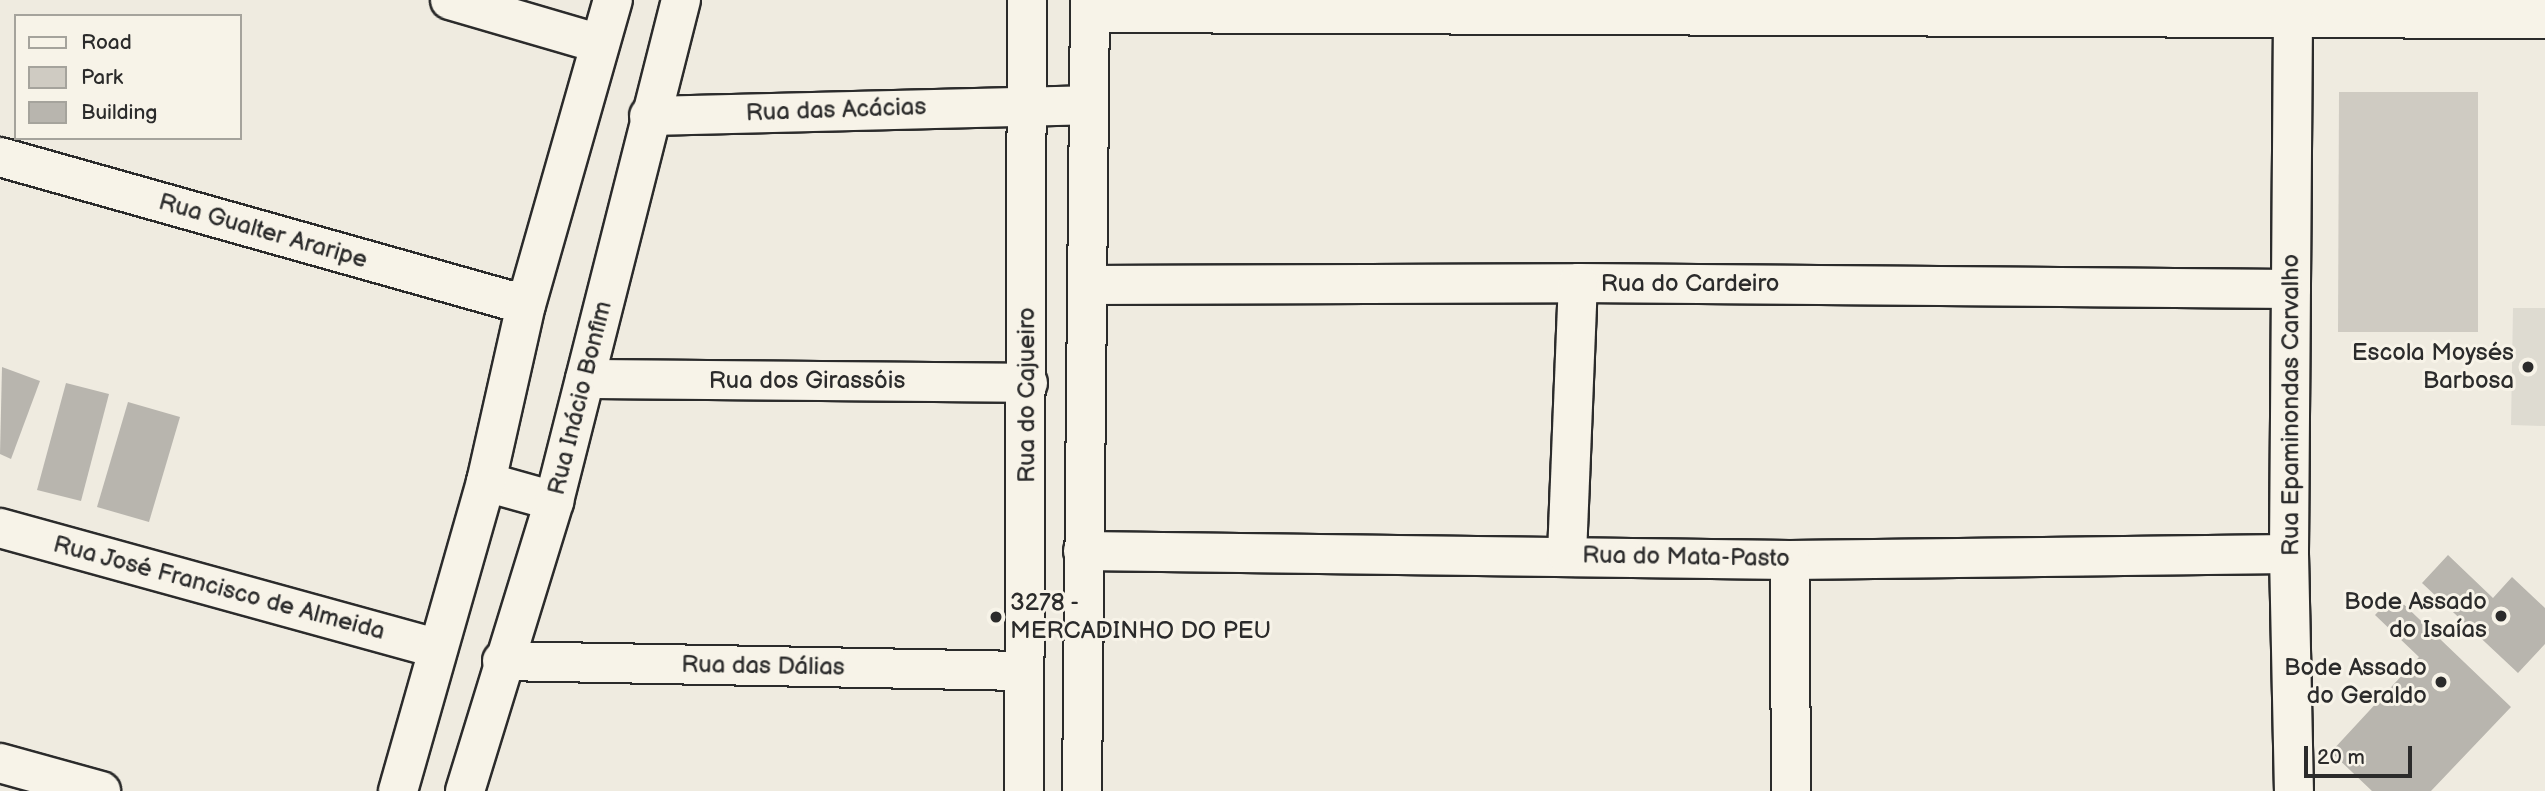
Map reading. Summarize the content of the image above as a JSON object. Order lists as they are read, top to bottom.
{
  "streets": {
    "street": [
      "Rua das Acácias",
      "Rua Gualter Araripe",
      "Rua do Cardeiro",
      "Rua dos Girassóis",
      "Rua do Cajueiro",
      "Rua Inácio Bonfim",
      "Rua Epaminondas Carvalho",
      "Rua do Mata-Pasto",
      "Rua José Francisco de Almeida",
      "Rua das Dálias"
    ]
  },
  "crossings": [
    ["Rua das Acácias", "Rua do Cajueiro"],
    ["Rua das Acácias", "Rua Inácio Bonfim"],
    ["Rua do Cardeiro", "Rua Epaminondas Carvalho"],
    ["Rua dos Girassóis", "Rua do Cajueiro"],
    ["Rua dos Girassóis", "Rua Inácio Bonfim"],
    ["Rua do Cajueiro", "Rua das Dálias"],
    ["Rua Inácio Bonfim", "Rua das Dálias"],
    ["Rua Epaminondas Carvalho", "Rua do Mata-Pasto"]
  ],
  "places": [
    "Escola Moysés Barbosa",
    "Bode Assado do Isaías",
    "3278 - MERCADINHO DO PEU",
    "Bode Assado do Geraldo"
  ],
  "legend": ["Road", "Park", "Building"],
  "scale_bar": "20 m"
}
